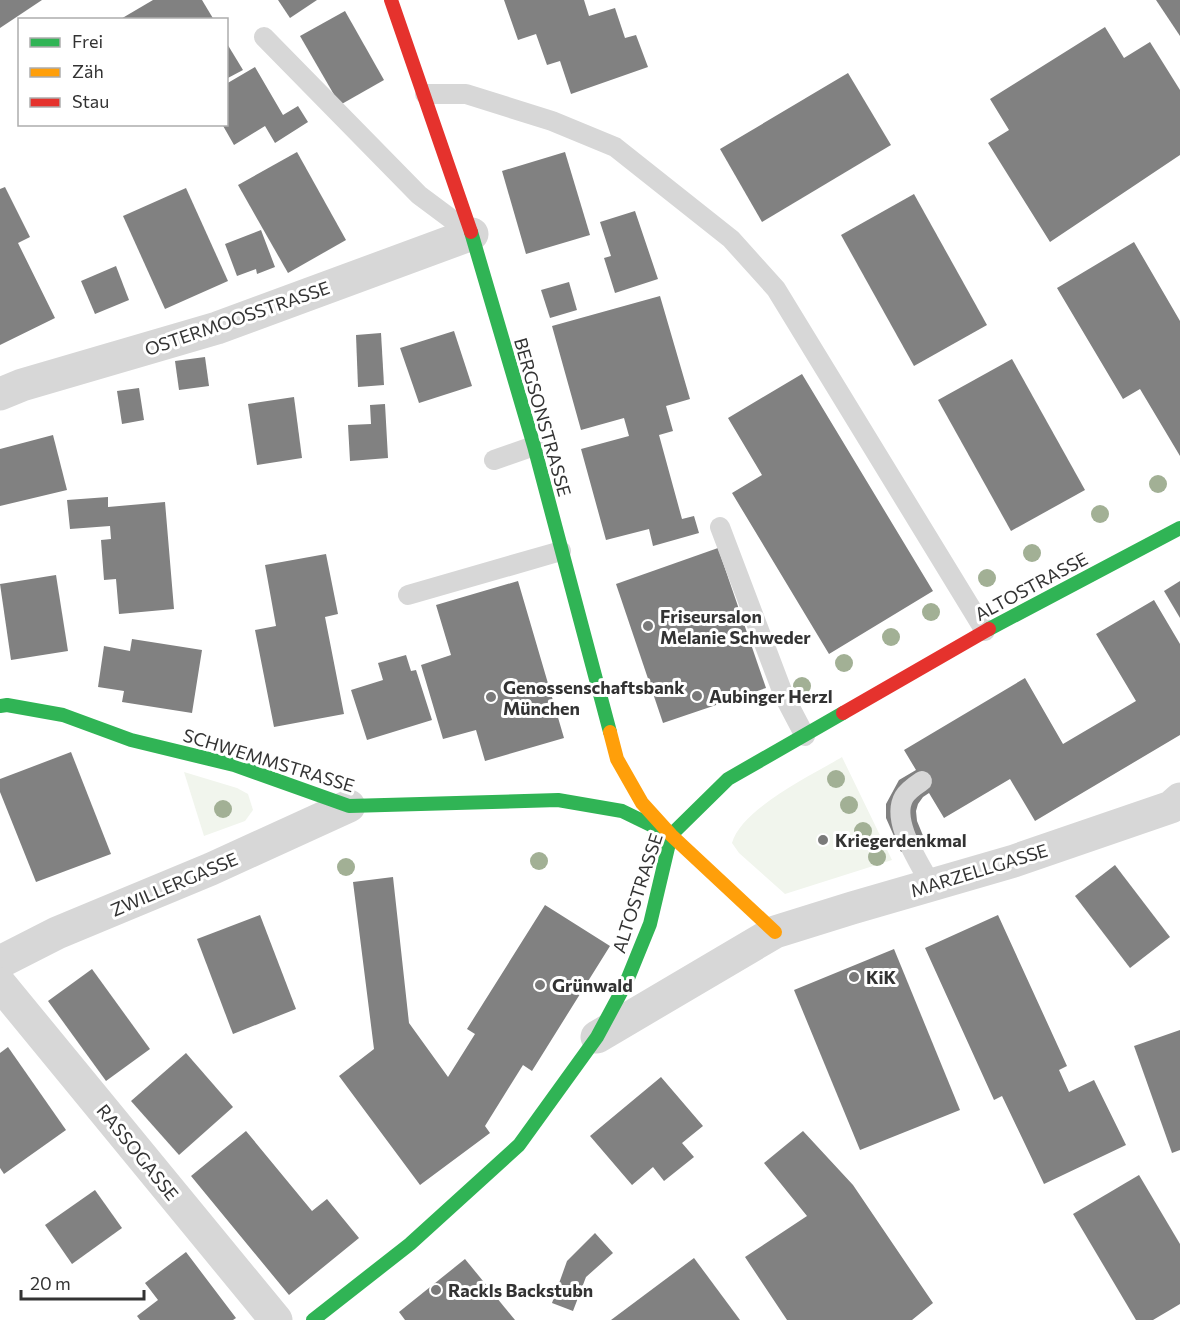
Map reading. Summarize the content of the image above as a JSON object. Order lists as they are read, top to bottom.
{
  "streets": {
    "street": [
      "OSTERMOOSSTRASSE",
      "BERGSONSTRASSE",
      "ALTOSTRASSE",
      "SCHWEMMSTRASSE",
      "MARZELLGASSE",
      "ZWILLERGASSE",
      "RASSOGASSE"
    ]
  },
  "crossings": [
    ["OSTERMOOSSTRASSE", "BERGSONSTRASSE"],
    ["BERGSONSTRASSE", "ALTOSTRASSE"],
    ["BERGSONSTRASSE", "SCHWEMMSTRASSE"],
    ["ALTOSTRASSE", "SCHWEMMSTRASSE"],
    ["ALTOSTRASSE", "MARZELLGASSE"],
    ["SCHWEMMSTRASSE", "ZWILLERGASSE"]
  ],
  "places": [
    "Friseursalon Melanie Schweder",
    "Aubinger Herzl",
    "Genossenschaftsbank München",
    "Kriegerdenkmal",
    "KiK",
    "Grünwald",
    "Rackls Backstubn"
  ],
  "legend": ["Frei", "Zäh", "Stau"],
  "scale_bar": "20 m"
}
